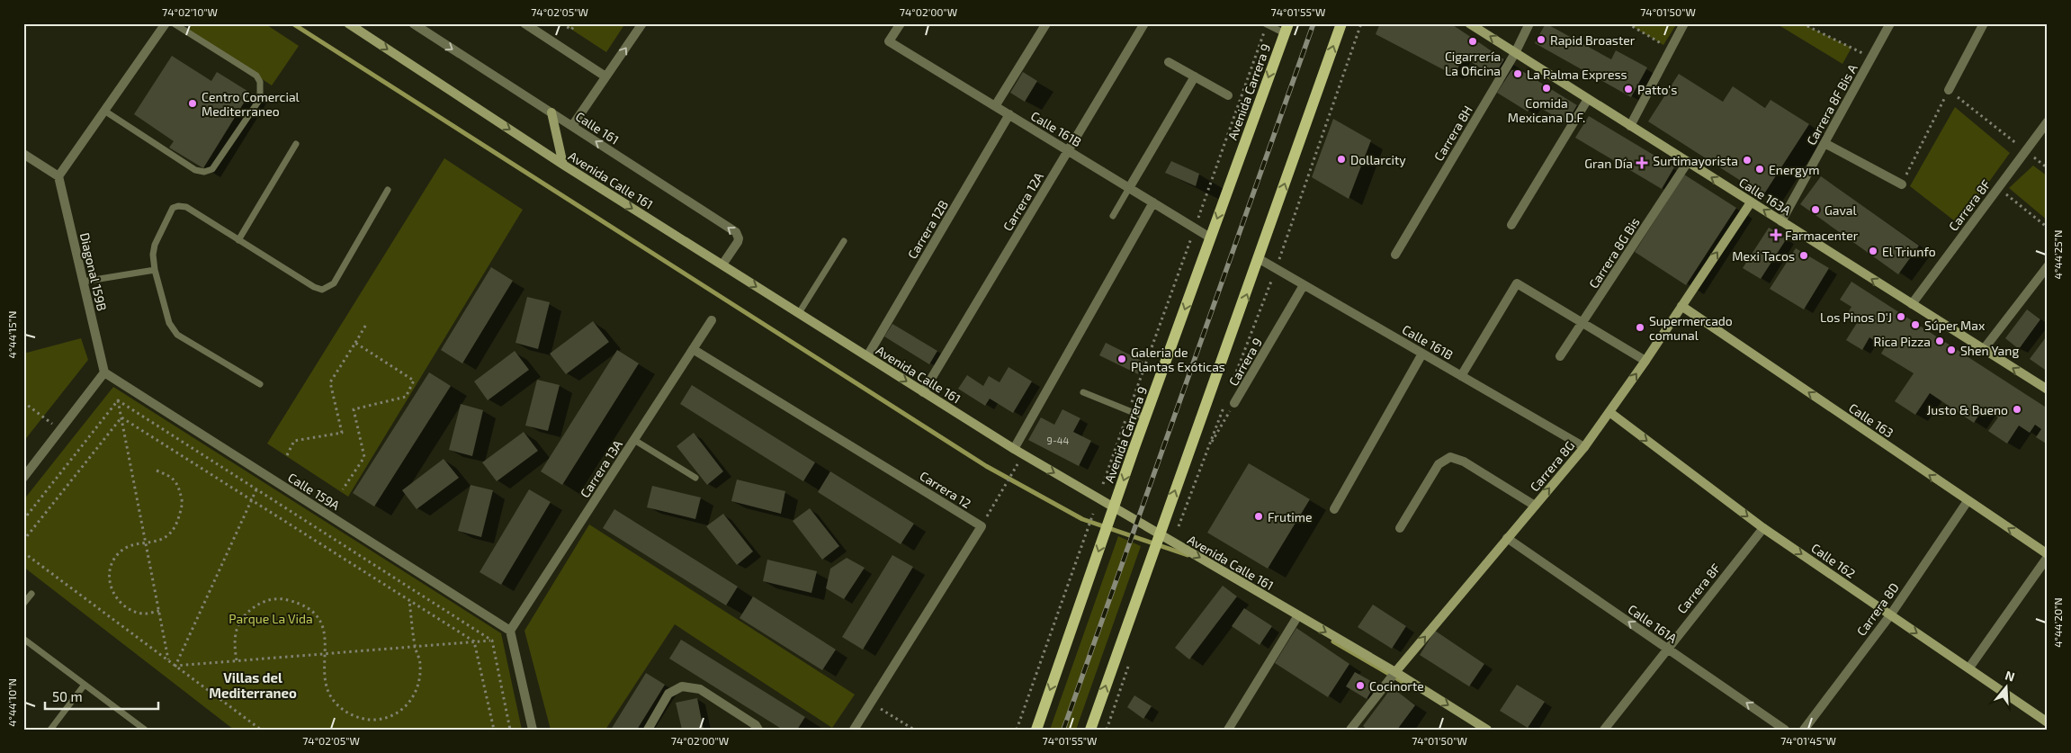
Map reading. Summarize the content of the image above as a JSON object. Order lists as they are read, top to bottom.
{
  "streets": {
    "main road": [
      "Avenida Carrera 9",
      "Avenida Calle 161",
      "Calle 163A",
      "Calle 163",
      "Carrera 8G",
      "Calle 162"
    ],
    "street": [
      "Carrera 8F Bis A",
      "Calle 161",
      "Calle 161B",
      "Carrera 8H",
      "Carrera 12A",
      "Carrera 8F",
      "Carrera 12B",
      "Carrera 8G Bis",
      "Diagonal 159B",
      "Carrera 9",
      "Carrera 13A",
      "Carrera 12",
      "Calle 159A",
      "Carrera 8D",
      "Calle 161A"
    ]
  },
  "crossings": [
    ["Avenida Carrera 9", "Calle 161B"],
    ["Avenida Carrera 9", "Avenida Calle 161"],
    ["Carrera 8F Bis A", "Calle 163A"],
    ["Calle 161", "Avenida Calle 161"],
    ["Calle 161B", "Carrera 12A"],
    ["Calle 161B", "Carrera 12B"],
    ["Calle 161B", "Carrera 9"],
    ["Calle 161B", "Carrera 8G"],
    ["Carrera 8H", "Calle 163A"],
    ["Avenida Calle 161", "Carrera 12A"],
    ["Avenida Calle 161", "Carrera 12B"],
    ["Avenida Calle 161", "Carrera 8G"],
    ["Calle 163A", "Carrera 8F"],
    ["Calle 163A", "Carrera 8G Bis"],
    ["Calle 163A", "Carrera 8G"],
    ["Carrera 8F", "Calle 162"],
    ["Carrera 8F", "Calle 161A"],
    ["Diagonal 159B", "Calle 159A"],
    ["Calle 163", "Carrera 8G"],
    ["Calle 163", "Carrera 8D"],
    ["Carrera 8G", "Calle 162"],
    ["Carrera 8G", "Calle 161A"],
    ["Carrera 13A", "Carrera 12"],
    ["Carrera 13A", "Calle 159A"],
    ["Calle 162", "Carrera 8D"]
  ],
  "one_way": [
    "Avenida Calle 161",
    "Calle 163A",
    "Calle 163",
    "Carrera 8G",
    "Calle 162",
    "Calle 161A"
  ],
  "districts": ["Villas del Mediterraneo"],
  "parks": ["Parque La Vida"],
  "places": {
    "other": [
      "Rapid Broaster",
      "Cigarrería La Oficina",
      "La Palma Express",
      "Comida Mexicana D.F.",
      "Patto's",
      "Centro Comercial Mediterraneo",
      "Dollarcity",
      "Surtimayorista",
      "Energym",
      "Gaval",
      "El Triunfo",
      "Mexi Tacos",
      "Los Pinos D'J",
      "Súper Max",
      "Supermercado comunal",
      "Rica Pizza",
      "Shen Yang",
      "Galeria de Plantas Exóticas",
      "Justo & Bueno",
      "Frutime",
      "Cocinorte"
    ],
    "health": ["Gran Día", "Farmacenter"]
  },
  "house_numbers": ["9-44"],
  "scale_bar": "50 m",
  "north": "top",
  "coordinates": [
    "74°02'10\"W",
    "74°02'05\"W",
    "74°02'00\"W",
    "74°01'55\"W",
    "74°01'50\"W",
    "4°44'25\"N",
    "4°44'15\"N",
    "4°44'20\"N",
    "4°44'10\"N",
    "74°01'45\"W"
  ]
}
